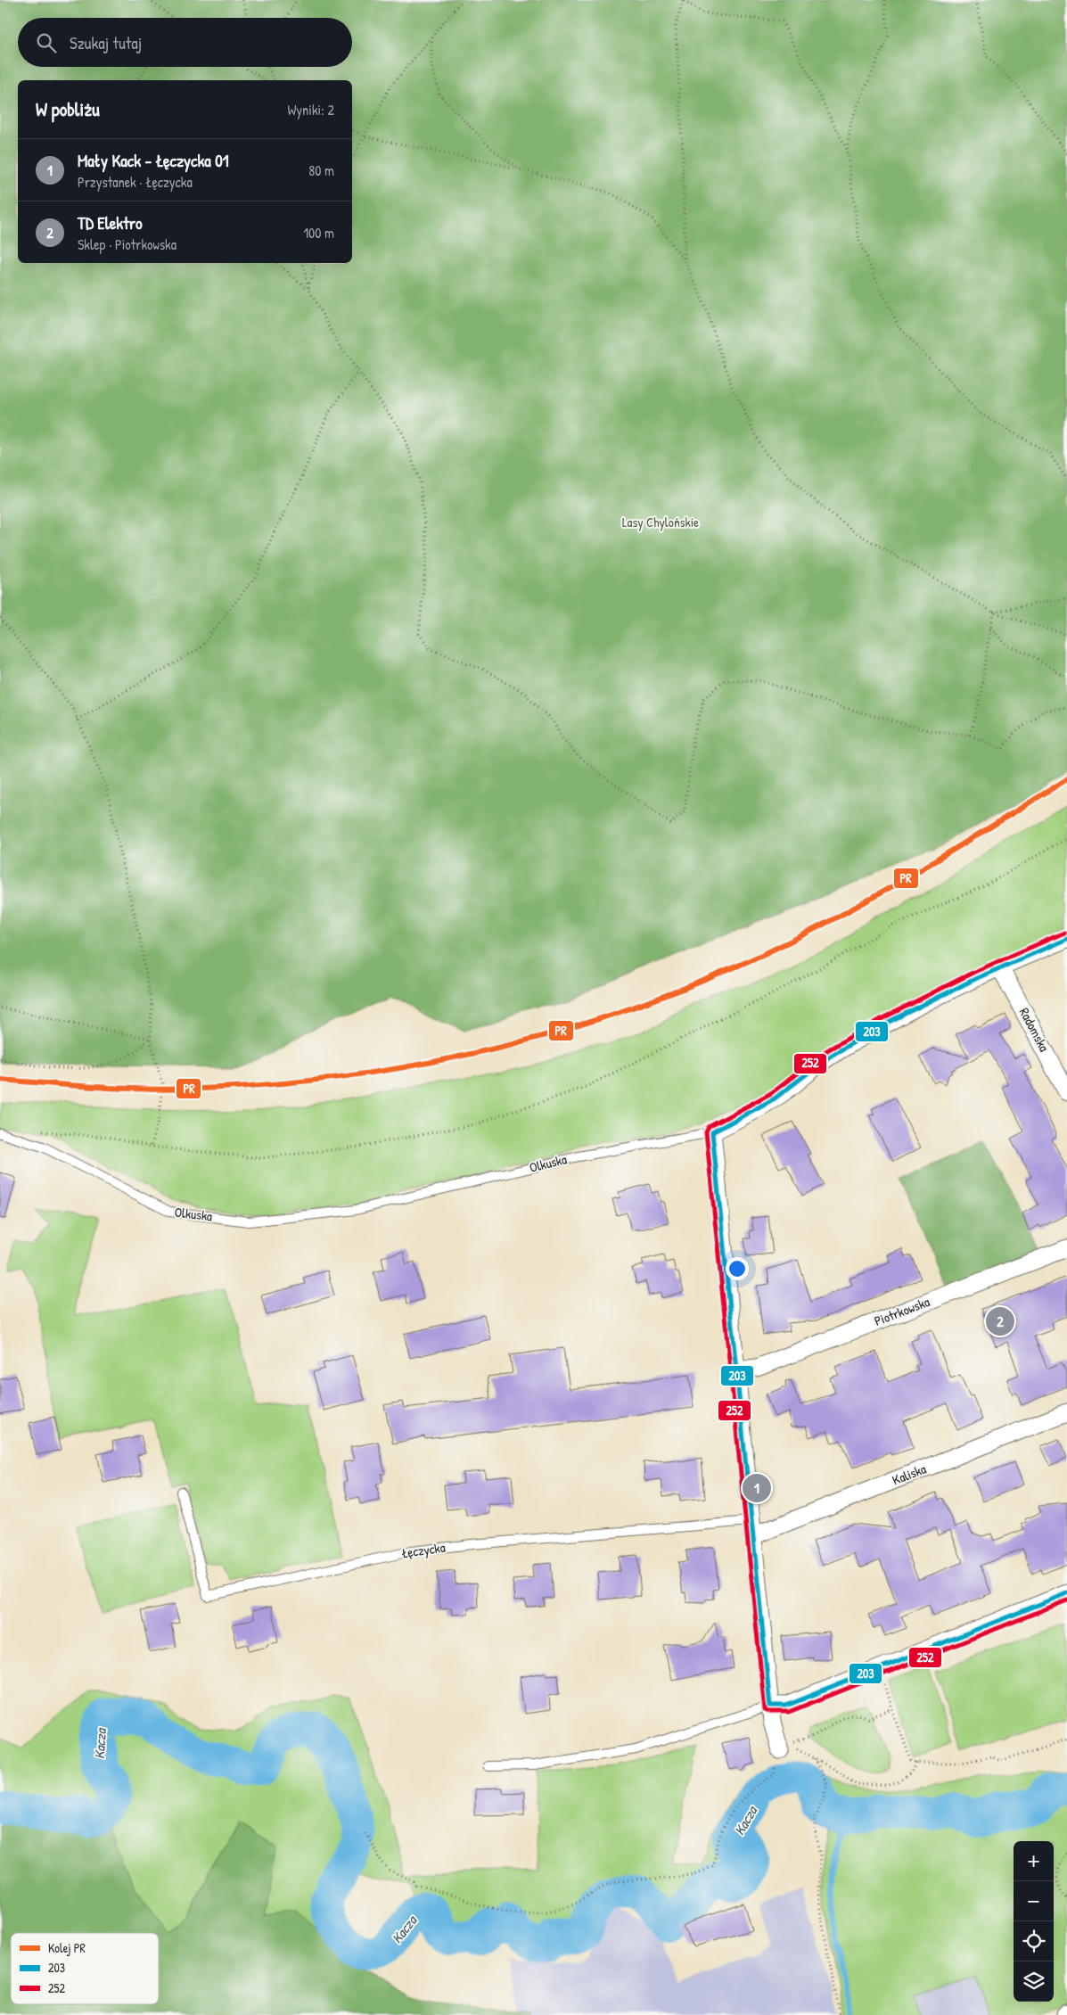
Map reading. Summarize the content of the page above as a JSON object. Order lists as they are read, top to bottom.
{
  "streets": {
    "street": [
      "Radomska",
      "Olkuska",
      "Piotrkowska",
      "Kaliska"
    ],
    "lane": ["Łęczycka"]
  },
  "crossings": [
    ["Radomska", "Olkuska"],
    ["Kaliska", "Łęczycka"]
  ],
  "water": ["Kacza"],
  "parks": ["Lasy Chylońskie"],
  "lines": ["rail line PR", "transit line 252", "transit line 203"],
  "legend": ["Kolej PR", "203", "252"],
  "page": {
    "search": "Szukaj tutaj",
    "heading": ["W pobliżu", "Wyniki: 2"],
    "list": [
      {
        "mark": "1",
        "name": "Mały Kack - Łęczycka 01",
        "note": "Przystanek · Łęczycka",
        "value": "80 m"
      },
      {
        "mark": "2",
        "name": "TD Elektro",
        "note": "Sklep · Piotrkowska",
        "value": "100 m"
      }
    ],
    "pins": ["2", "1"],
    "map_buttons": ["+", "−"]
  }
}
